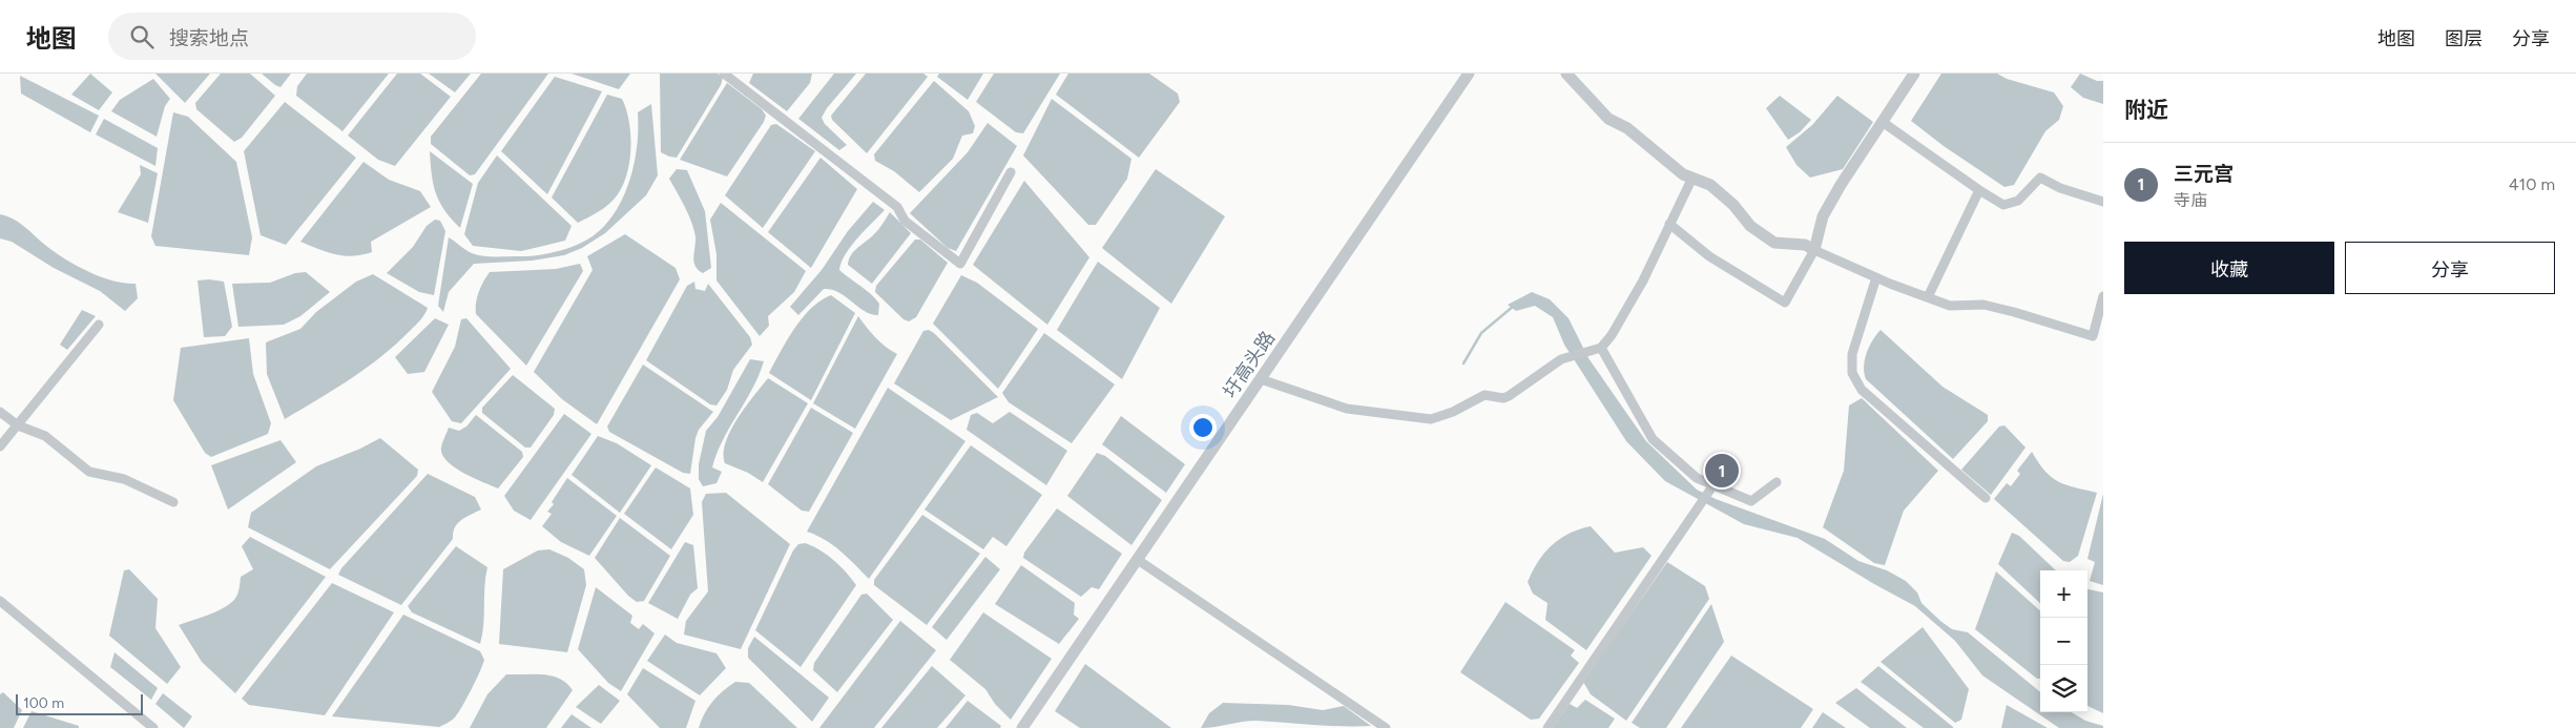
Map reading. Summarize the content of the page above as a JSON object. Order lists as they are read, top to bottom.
{
  "streets": {
    "street": ["圩高头路"]
  },
  "scale_bar": "100 m",
  "page": {
    "header": "地图",
    "search": "搜索地点",
    "nav": ["地图", "图层", "分享"],
    "heading": "附近",
    "list": [
      {
        "mark": "1",
        "name": "三元宫",
        "note": "寺庙",
        "value": "410 m"
      }
    ],
    "buttons": ["收藏", "分享"],
    "pins": "1",
    "map_buttons": ["+", "−"],
    "scale": "100 m"
  }
}
